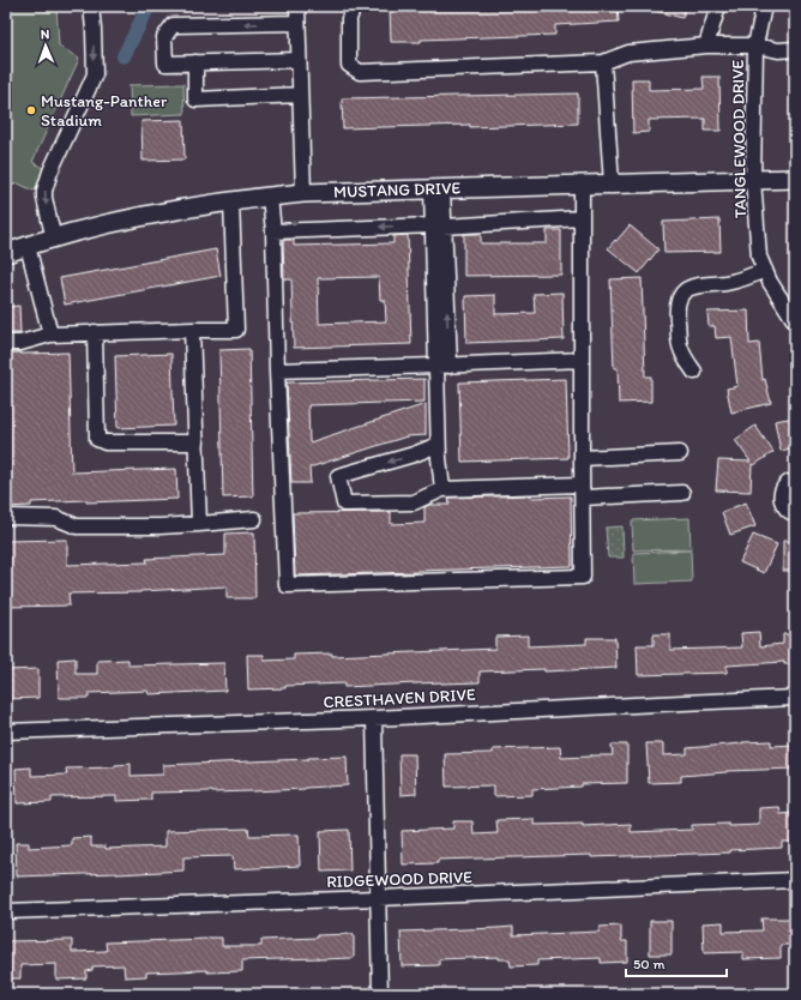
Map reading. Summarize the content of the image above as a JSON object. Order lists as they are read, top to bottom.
{
  "streets": {
    "main road": ["MUSTANG DRIVE"],
    "street": ["TANGLEWOOD DRIVE", "CRESTHAVEN DRIVE", "RIDGEWOOD DRIVE"]
  },
  "crossings": [
    ["TANGLEWOOD DRIVE", "MUSTANG DRIVE"]
  ],
  "places": ["Mustang-Panther Stadium"],
  "scale_bar": "50 m",
  "north": "top"
}
